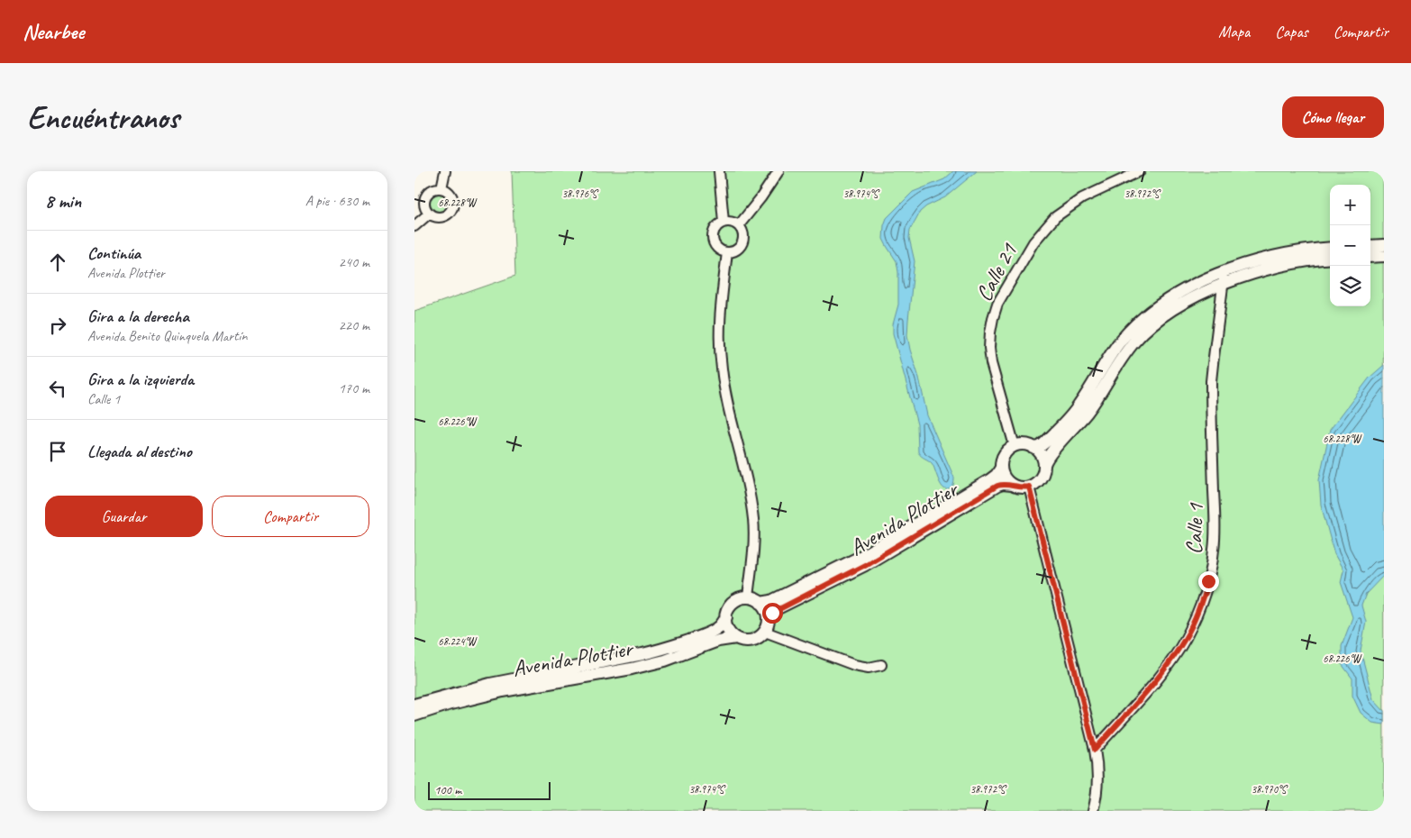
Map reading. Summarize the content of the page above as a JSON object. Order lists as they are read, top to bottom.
{
  "streets": {
    "street": ["Calle 21", "Avenida Plottier", "Calle 1"]
  },
  "crossings": [
    ["Calle 21", "Avenida Plottier"]
  ],
  "scale_bar": "100 m",
  "page": {
    "header": "Nearbee",
    "nav": ["Mapa", "Capas", "Compartir"],
    "buttons": [
      "Cómo llegar",
      ["Guardar", "Compartir"]
    ],
    "title": "Encuéntranos",
    "heading": ["8 min", "A pie · 630 m"],
    "map_buttons": ["+", "−"],
    "list": [
      ["Continúa", "Avenida Plottier", "240 m"],
      ["Gira a la derecha", "Avenida Benito Quinquela Martín", "220 m"],
      ["Gira a la izquierda", "Calle 1", "170 m"],
      "Llegada al destino"
    ],
    "scale": "100 m"
  },
  "coordinates": [
    "38.976°S",
    "38.974°S",
    "38.972°S",
    "68.228°W",
    "68.226°W",
    "68.224°W",
    "38.970°S"
  ]
}
